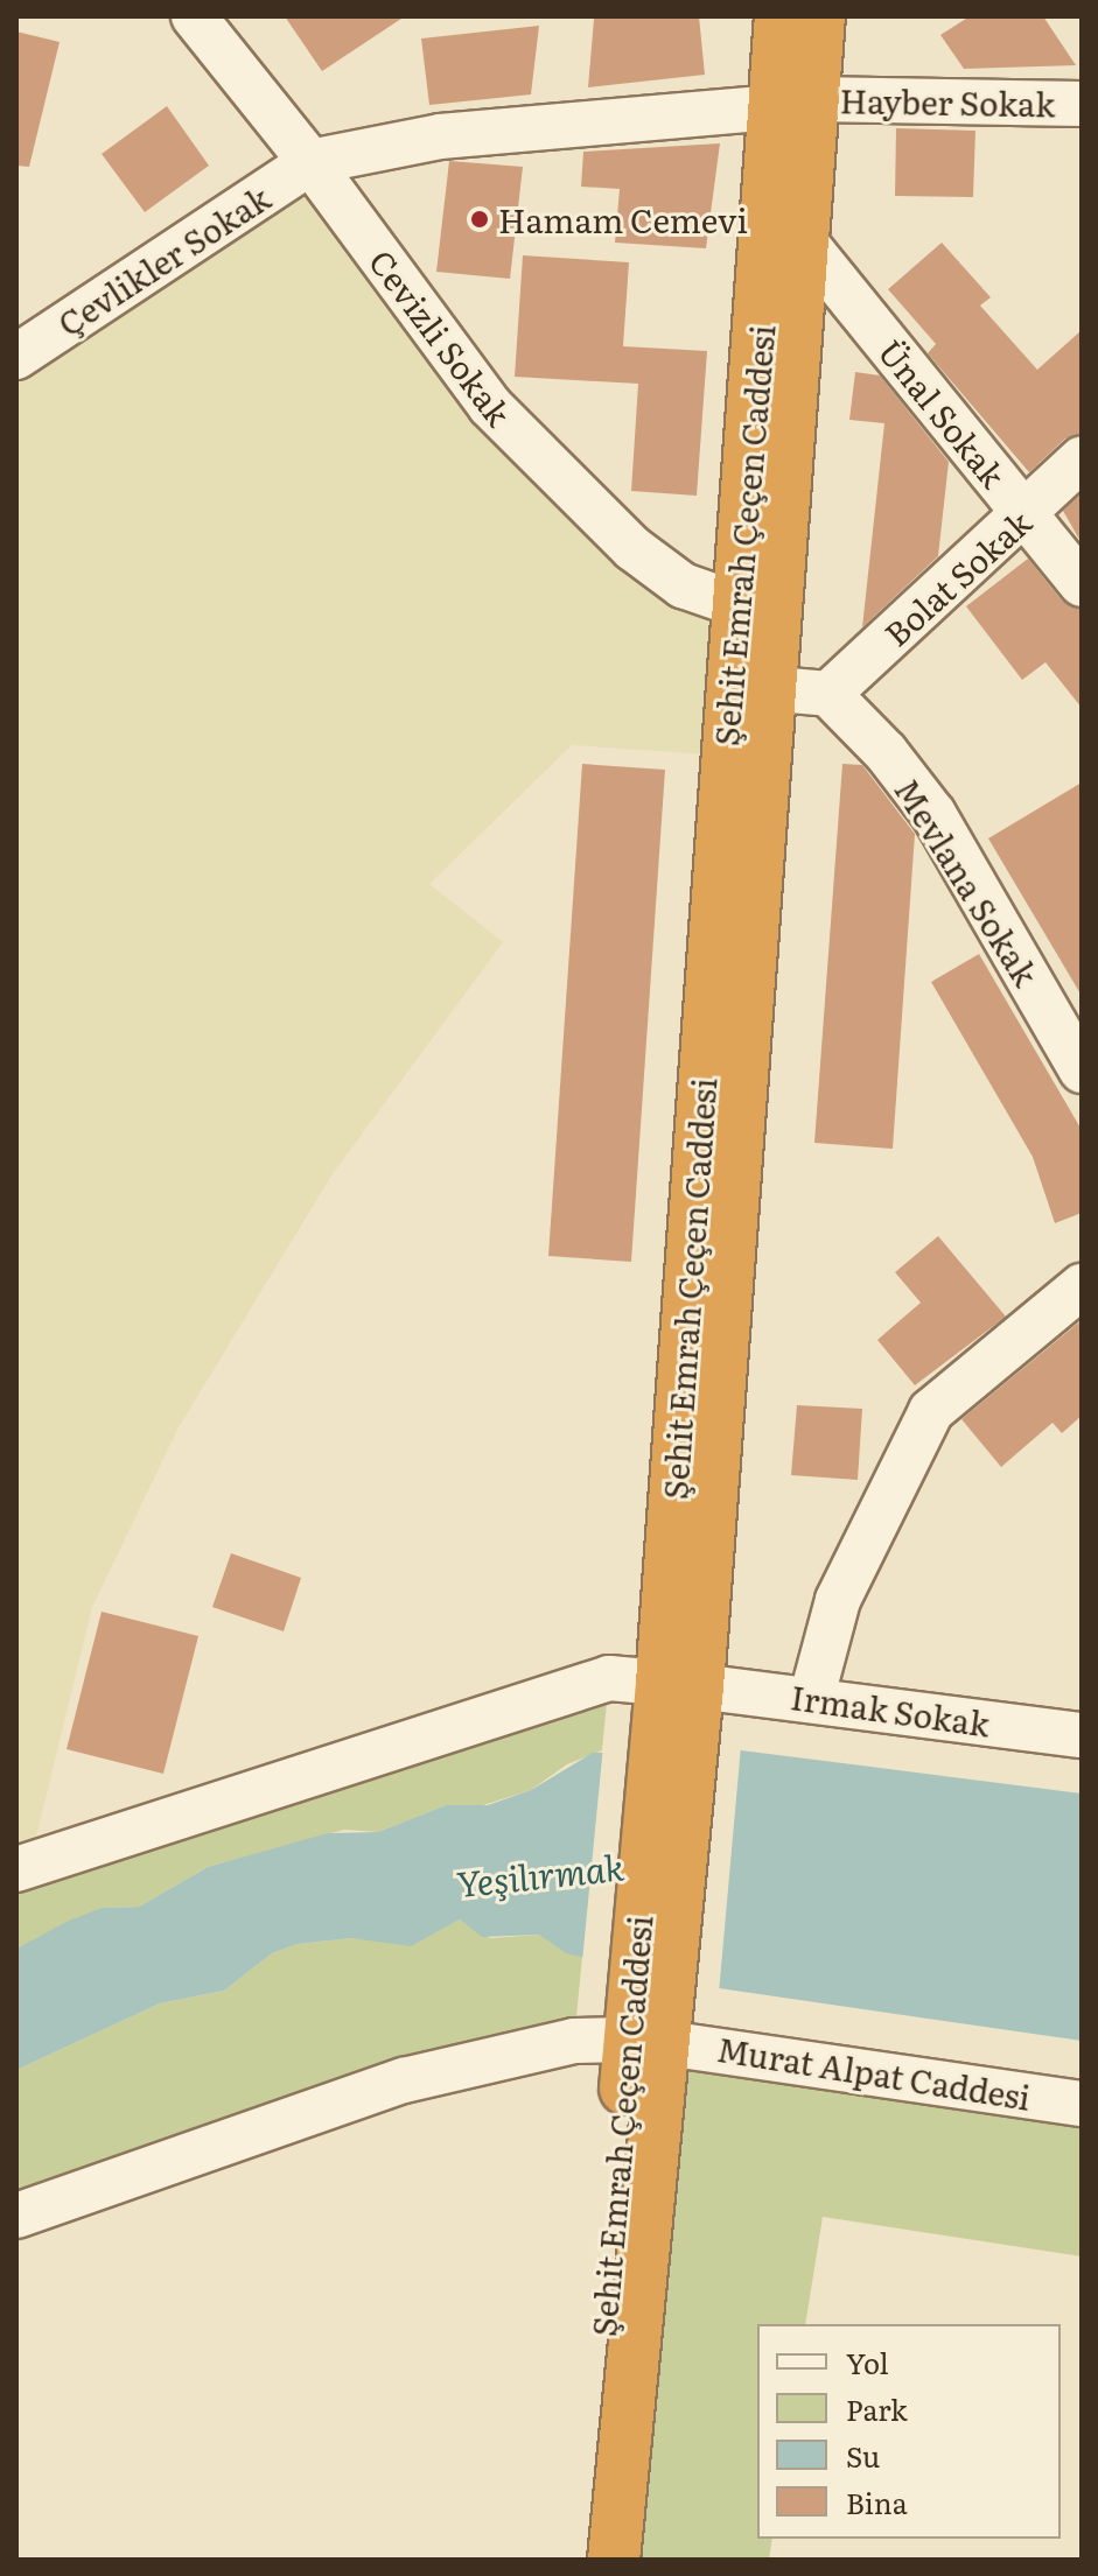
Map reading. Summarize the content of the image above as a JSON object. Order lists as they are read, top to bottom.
{
  "streets": {
    "highway": ["Şehit Emrah Çeçen Caddesi"],
    "street": [
      "Hayber Sokak",
      "Çevlikler Sokak",
      "Cevizli Sokak",
      "Ünal Sokak",
      "Bolat Sokak",
      "Mevlana Sokak",
      "Irmak Sokak",
      "Murat Alpat Caddesi"
    ]
  },
  "crossings": [
    ["Hayber Sokak", "Çevlikler Sokak"],
    ["Hayber Sokak", "Cevizli Sokak"],
    ["Hayber Sokak", "Şehit Emrah Çeçen Caddesi"],
    ["Çevlikler Sokak", "Cevizli Sokak"],
    ["Cevizli Sokak", "Şehit Emrah Çeçen Caddesi"],
    ["Ünal Sokak", "Şehit Emrah Çeçen Caddesi"],
    ["Ünal Sokak", "Bolat Sokak"],
    ["Şehit Emrah Çeçen Caddesi", "Irmak Sokak"],
    ["Şehit Emrah Çeçen Caddesi", "Murat Alpat Caddesi"],
    ["Bolat Sokak", "Mevlana Sokak"]
  ],
  "water": ["Yeşilırmak"],
  "places": ["Hamam Cemevi"],
  "legend": [
    "Yol",
    "Park",
    "Su",
    "Bina"
  ]
}
